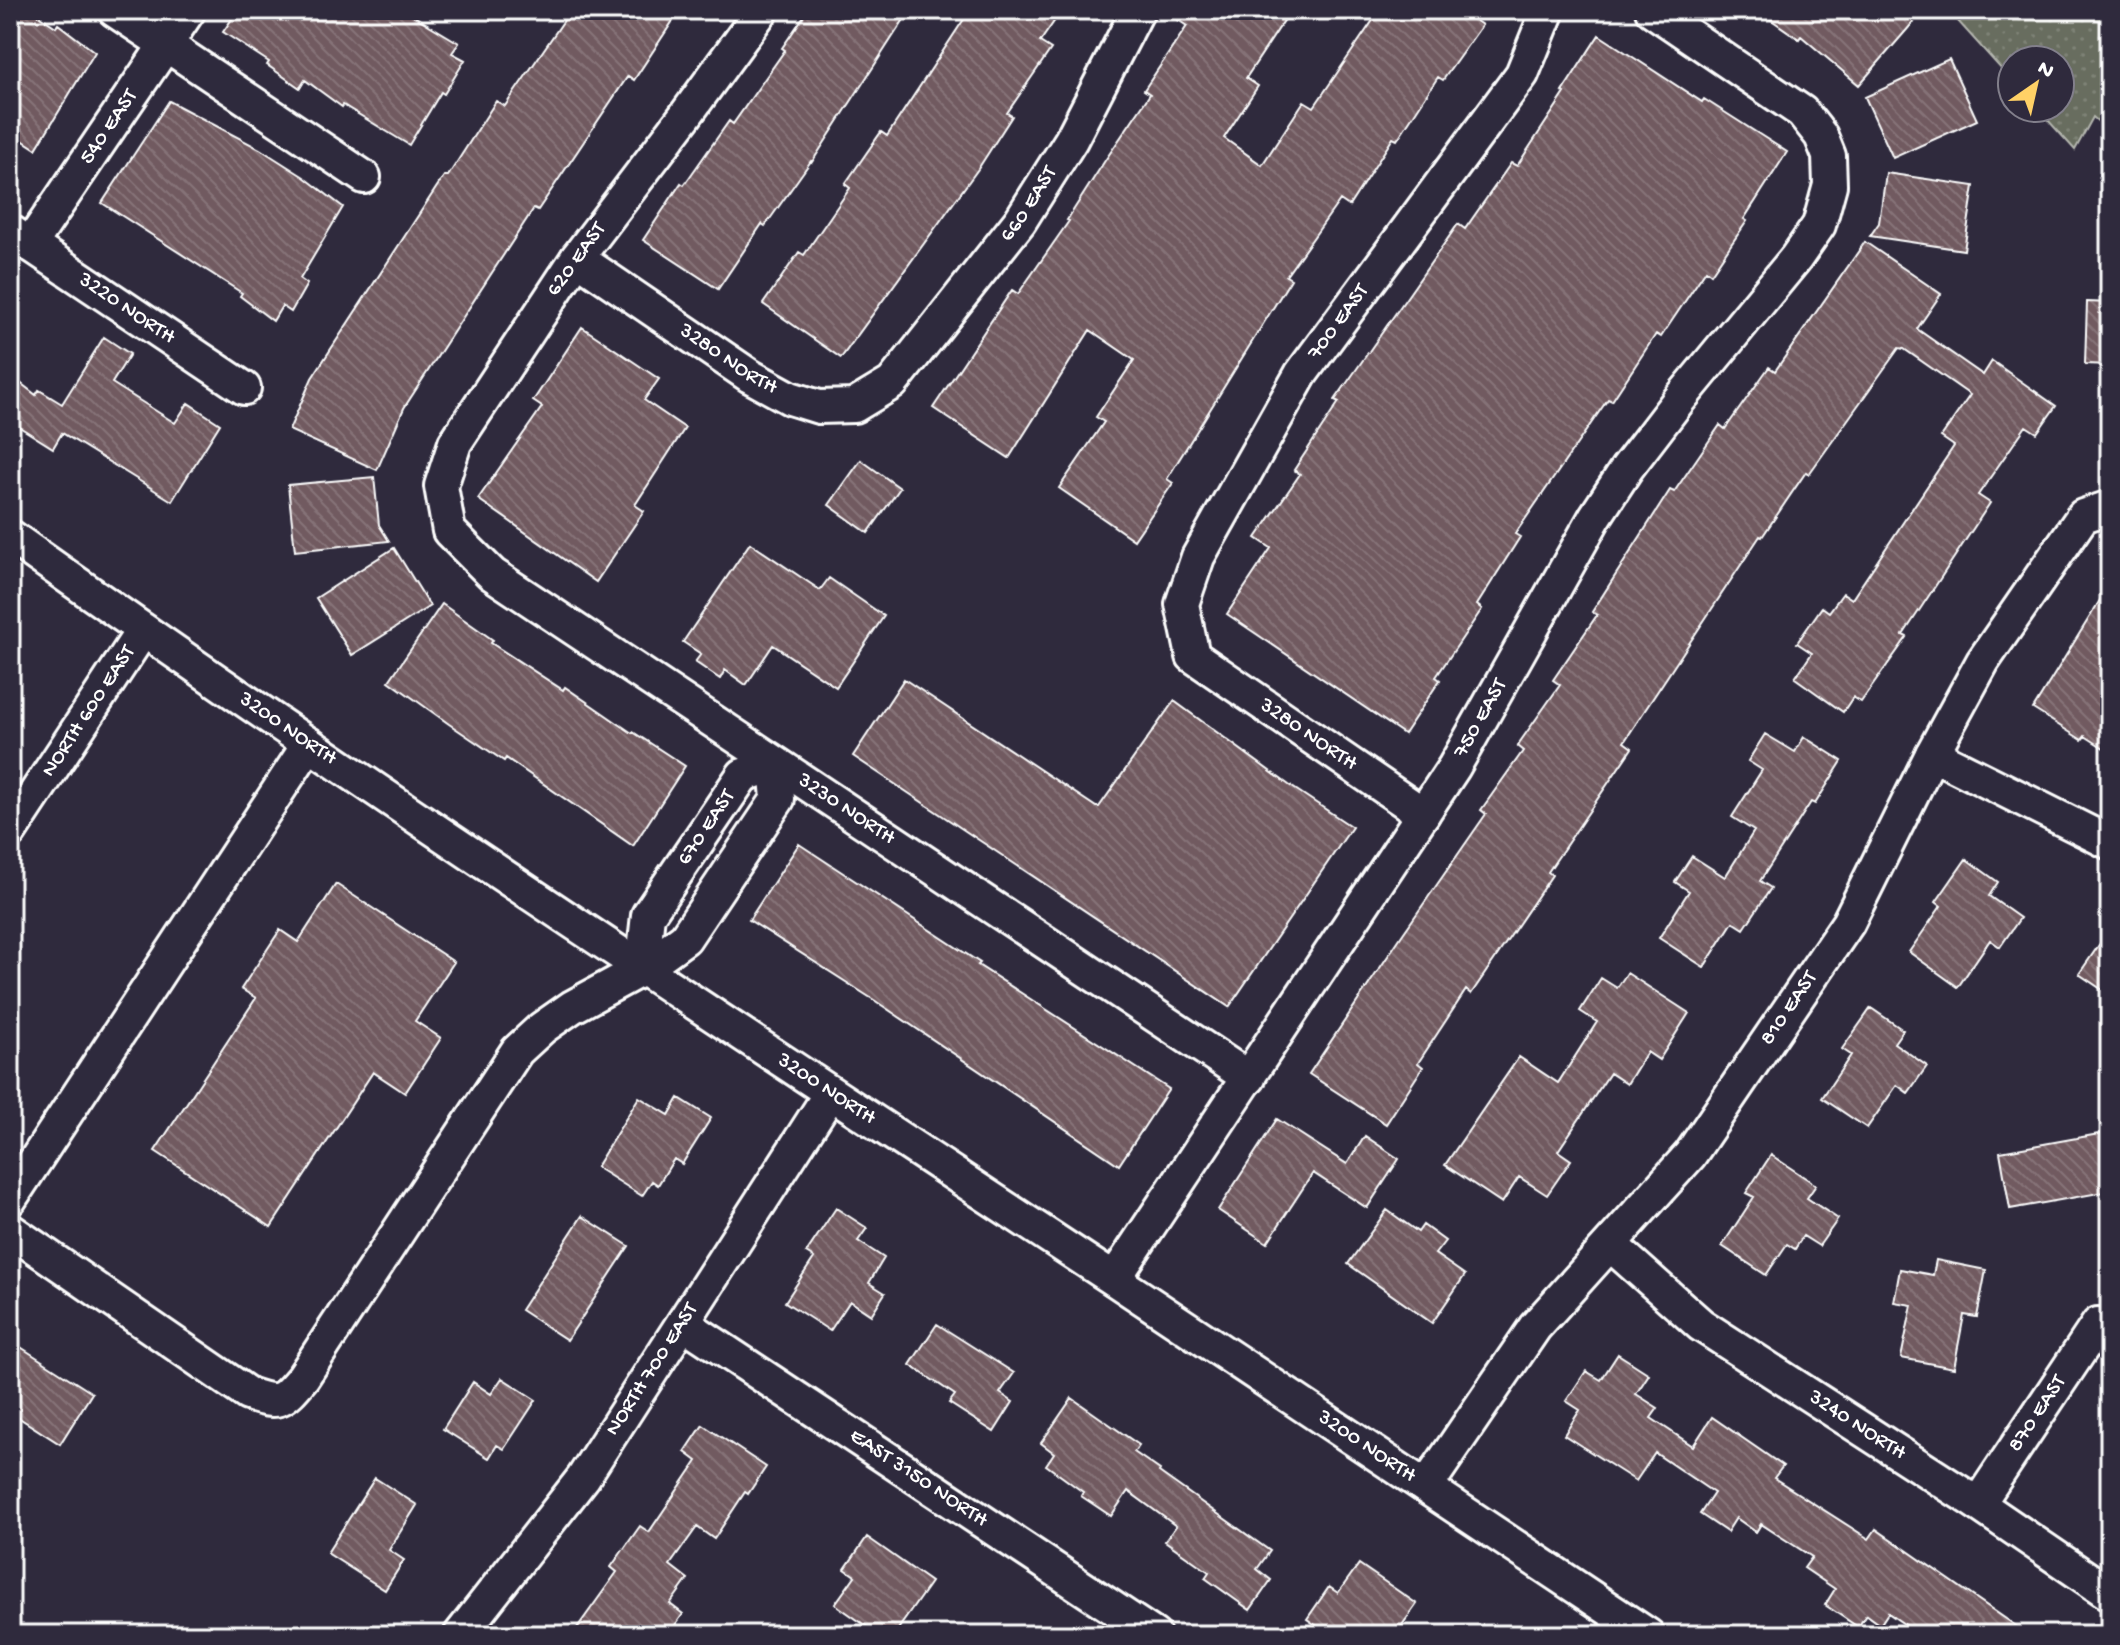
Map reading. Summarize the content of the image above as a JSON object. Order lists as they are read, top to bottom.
{
  "streets": {
    "street": [
      "540 EAST",
      "660 EAST",
      "620 EAST",
      "3220 NORTH",
      "700 EAST",
      "3280 NORTH",
      "NORTH 600 EAST",
      "750 EAST",
      "3200 NORTH",
      "3230 NORTH",
      "670 EAST",
      "810 EAST",
      "NORTH 700 EAST",
      "870 EAST",
      "3240 NORTH",
      "EAST 3150 NORTH"
    ]
  },
  "crossings": [
    ["540 EAST", "3220 NORTH"],
    ["660 EAST", "3280 NORTH"],
    ["620 EAST", "3280 NORTH"],
    ["620 EAST", "3230 NORTH"],
    ["700 EAST", "3280 NORTH"],
    ["3280 NORTH", "750 EAST"],
    ["NORTH 600 EAST", "3200 NORTH"],
    ["750 EAST", "3200 NORTH"],
    ["750 EAST", "3230 NORTH"],
    ["3200 NORTH", "670 EAST"],
    ["3200 NORTH", "810 EAST"],
    ["3200 NORTH", "NORTH 700 EAST"],
    ["3230 NORTH", "670 EAST"],
    ["810 EAST", "3240 NORTH"],
    ["NORTH 700 EAST", "EAST 3150 NORTH"],
    ["870 EAST", "3240 NORTH"]
  ],
  "north": "top right"
}
